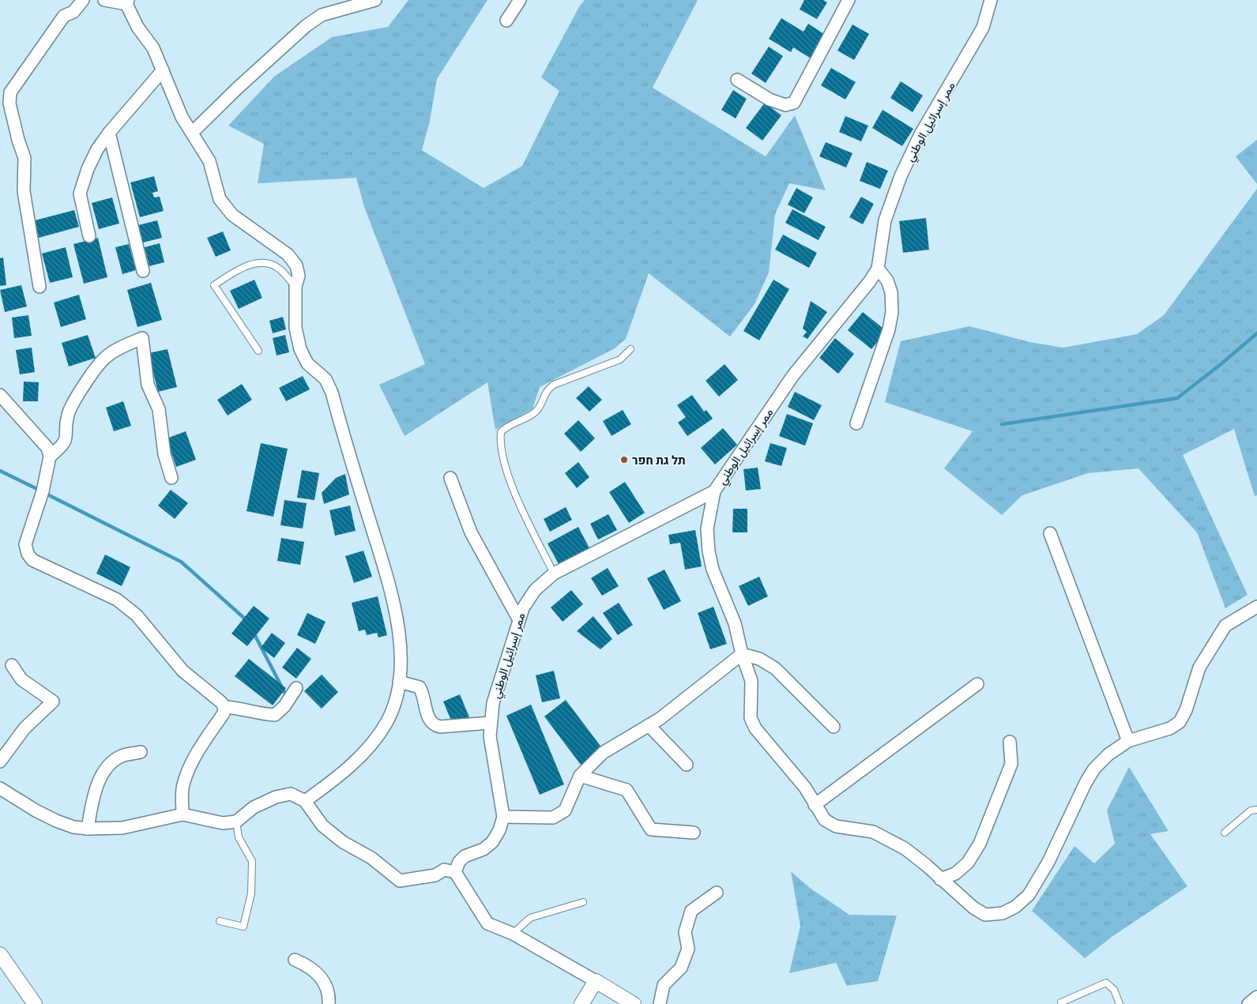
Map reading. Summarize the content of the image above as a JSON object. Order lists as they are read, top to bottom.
{
  "streets": {
    "street": ["ممر إسرائيل الوطني"]
  },
  "places": ["תל גת חפר"]
}
